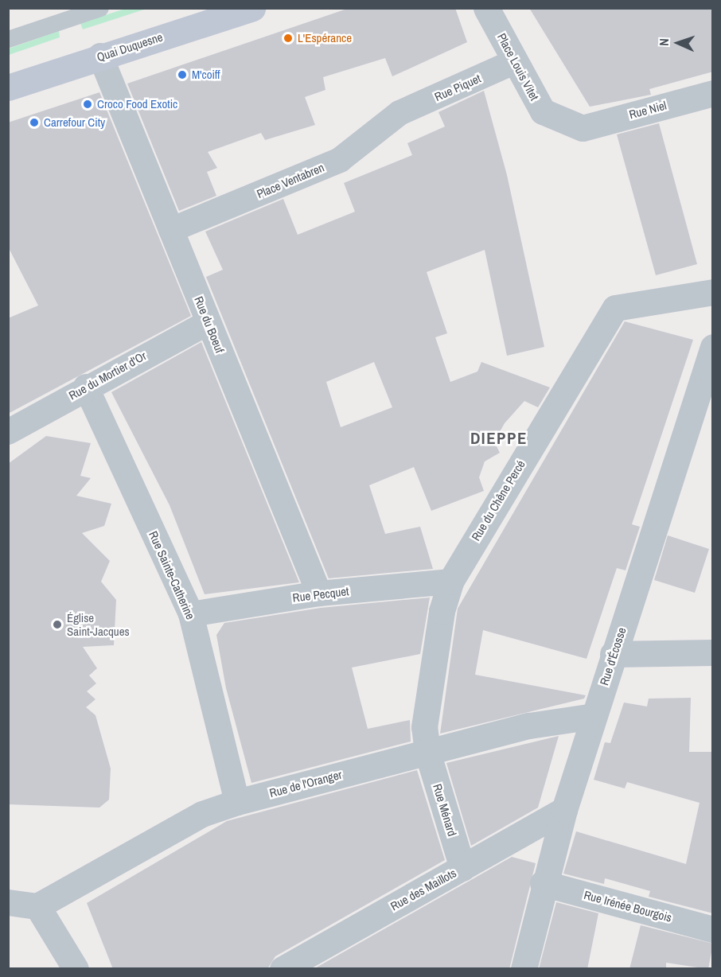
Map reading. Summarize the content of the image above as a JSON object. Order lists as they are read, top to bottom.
{
  "streets": {
    "main road": ["Quai Duquesne"],
    "street": [
      "Place Louis Vitet",
      "Rue Piquet",
      "Rue Niel",
      "Place Ventabren",
      "Rue du Boeuf",
      "Rue du Mortier d'Or",
      "Rue du Chêne Percé",
      "Rue Sainte-Catherine",
      "Rue Pecquet",
      "Rue d'Écosse",
      "Rue de l'Oranger",
      "Rue Ménard",
      "Rue des Maillots",
      "Rue Irénée Bourgois"
    ]
  },
  "crossings": [
    ["Quai Duquesne", "Rue du Boeuf"],
    ["Place Louis Vitet", "Rue Piquet"],
    ["Place Louis Vitet", "Rue Niel"],
    ["Rue Piquet", "Place Ventabren"],
    ["Place Ventabren", "Rue du Boeuf"],
    ["Rue du Boeuf", "Rue du Mortier d'Or"],
    ["Rue du Boeuf", "Rue Pecquet"],
    ["Rue du Mortier d'Or", "Rue Sainte-Catherine"],
    ["Rue du Chêne Percé", "Rue Pecquet"],
    ["Rue du Chêne Percé", "Rue de l'Oranger"],
    ["Rue du Chêne Percé", "Rue Ménard"],
    ["Rue Sainte-Catherine", "Rue Pecquet"],
    ["Rue Sainte-Catherine", "Rue de l'Oranger"],
    ["Rue d'Écosse", "Rue de l'Oranger"],
    ["Rue d'Écosse", "Rue des Maillots"],
    ["Rue d'Écosse", "Rue Irénée Bourgois"],
    ["Rue de l'Oranger", "Rue Ménard"],
    ["Rue Ménard", "Rue des Maillots"]
  ],
  "districts": ["DIEPPE"],
  "places": [
    "L'Espérance",
    "M'coiff",
    "Croco Food Exotic",
    "Carrefour City",
    "Église Saint-Jacques"
  ],
  "north": "left"
}
